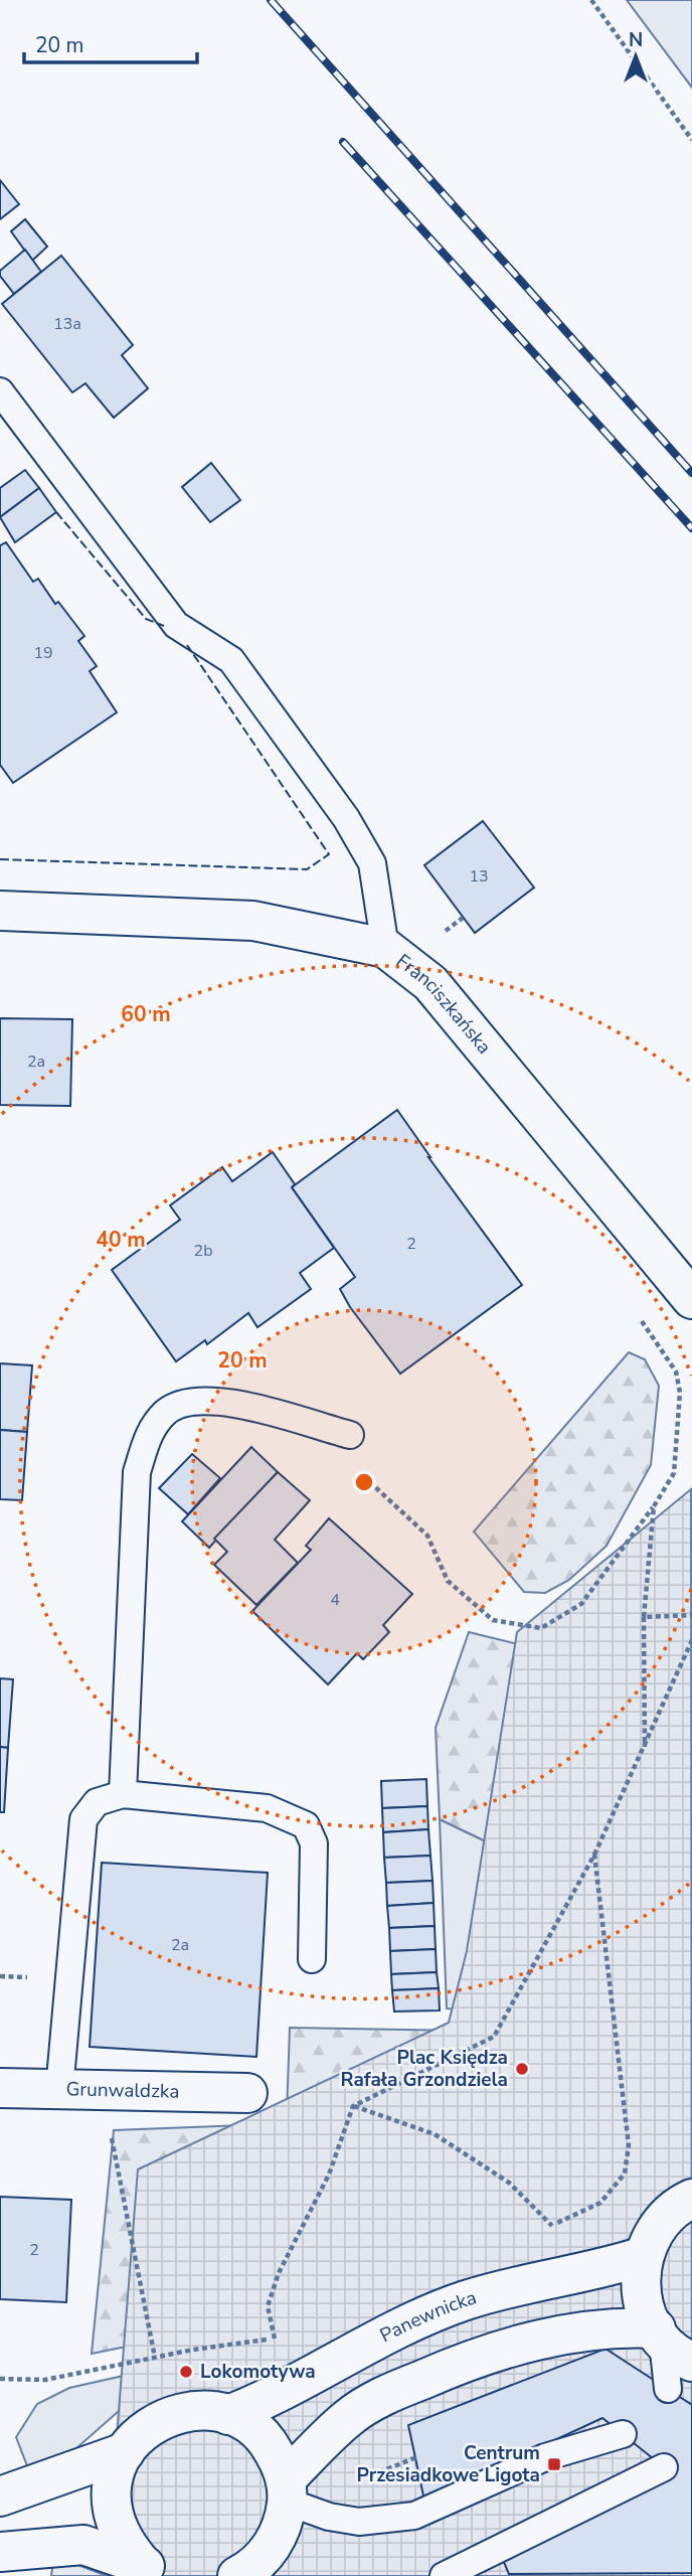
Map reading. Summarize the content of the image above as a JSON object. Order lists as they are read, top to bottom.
{
  "streets": {
    "street": ["Franciszkańska", "Grunwaldzka", "Panewnicka"]
  },
  "places": {
    "other": ["Plac Księdza Rafała Grzondziela", "Lokomotywa"],
    "transit": ["Centrum Przesiadkowe Ligota"]
  },
  "house_numbers": [
    "13a",
    "19",
    "13",
    "2a",
    "2",
    "2b",
    "4",
    "2a",
    "2"
  ],
  "scale_bar": "20 m",
  "north": "top",
  "rings": ["60 m", "40 m", "20 m"]
}
